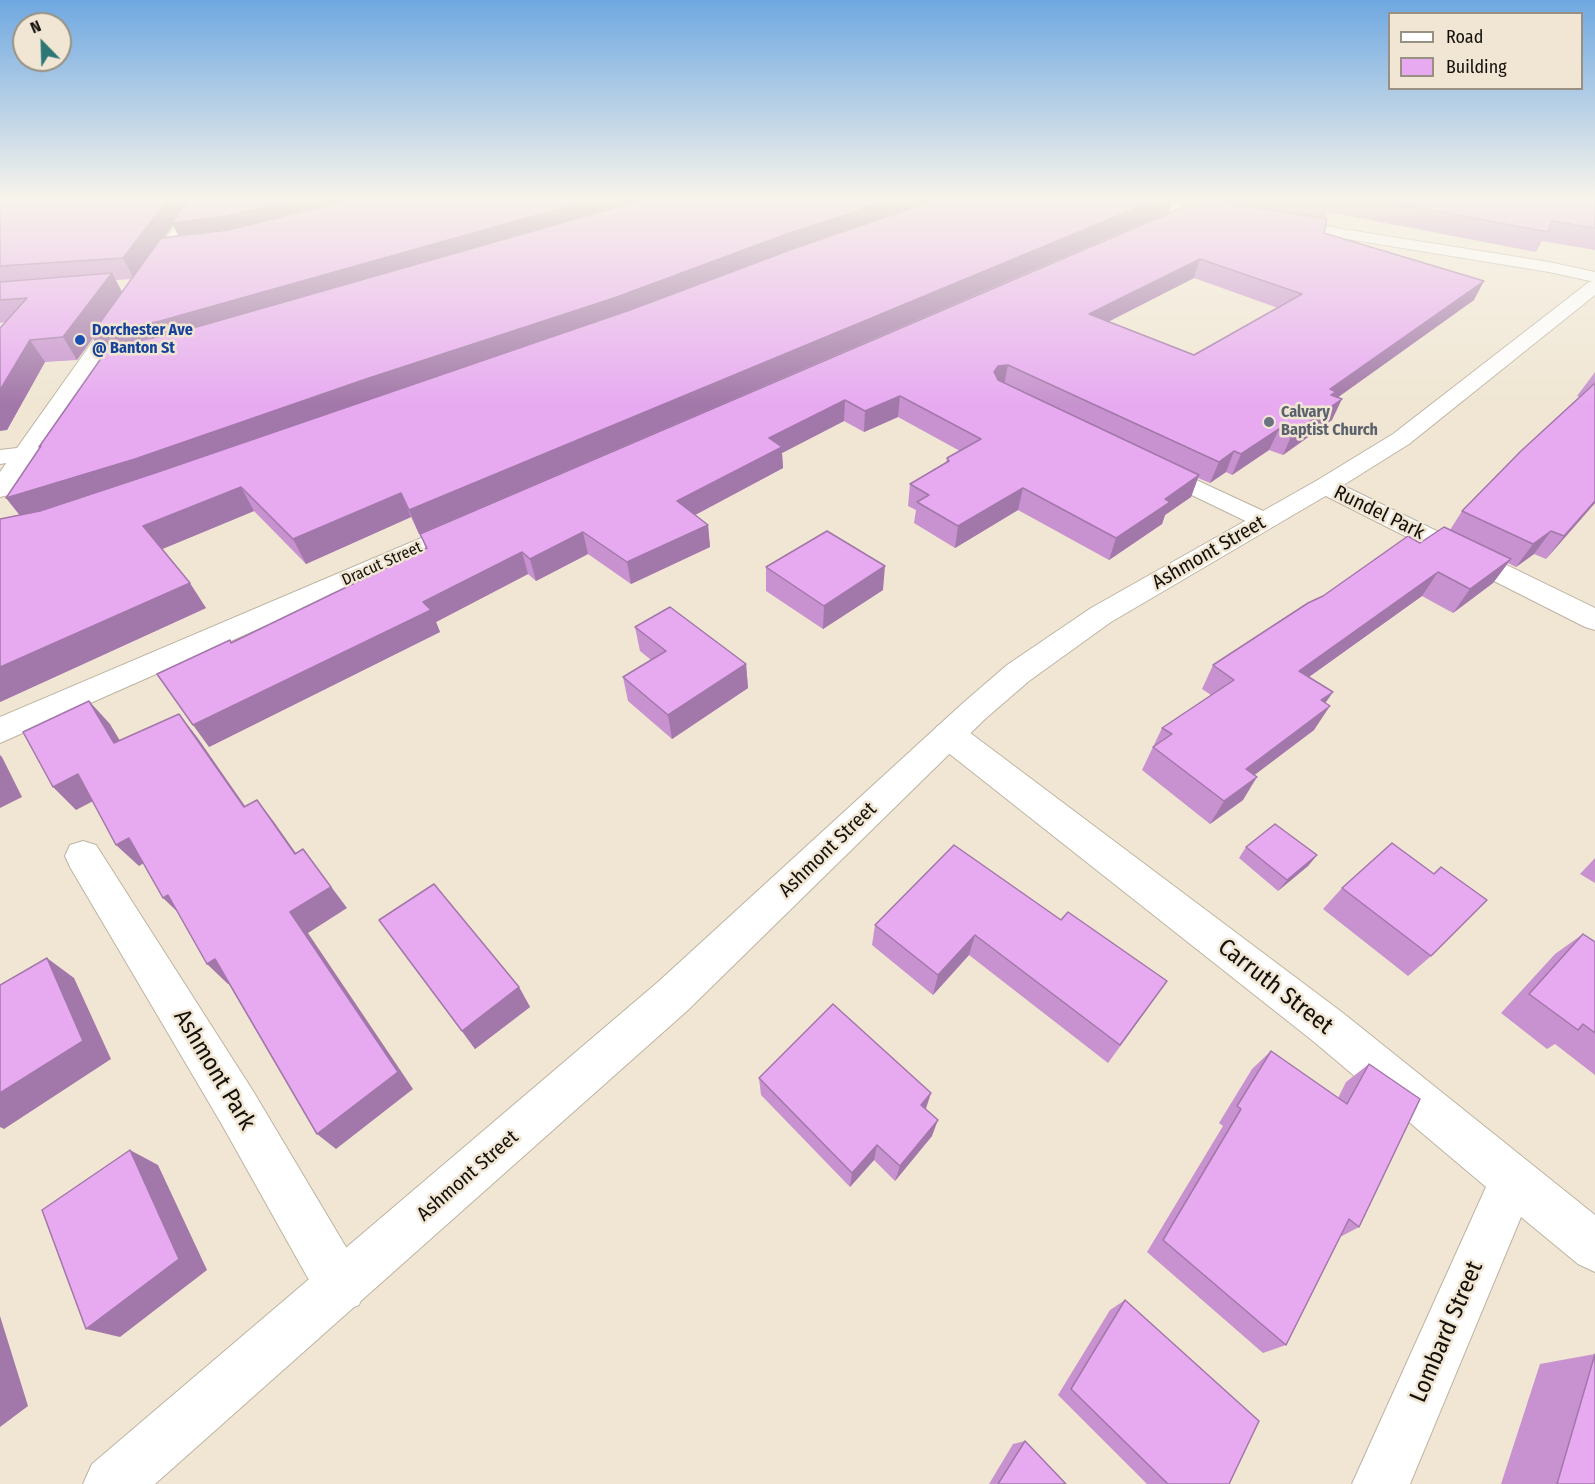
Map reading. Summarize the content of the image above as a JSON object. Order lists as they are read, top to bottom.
{
  "streets": {
    "main road": [
      "Rundel Park",
      "Ashmont Street",
      "Dracut Street",
      "Carruth Street",
      "Ashmont Park",
      "Lombard Street"
    ]
  },
  "crossings": [
    ["Rundel Park", "Ashmont Street"],
    ["Ashmont Street", "Carruth Street"],
    ["Ashmont Street", "Ashmont Park"],
    ["Carruth Street", "Lombard Street"]
  ],
  "places": ["Dorchester Ave @ Banton St", "Calvary Baptist Church"],
  "legend": ["Road", "Building"],
  "north": "top left"
}
